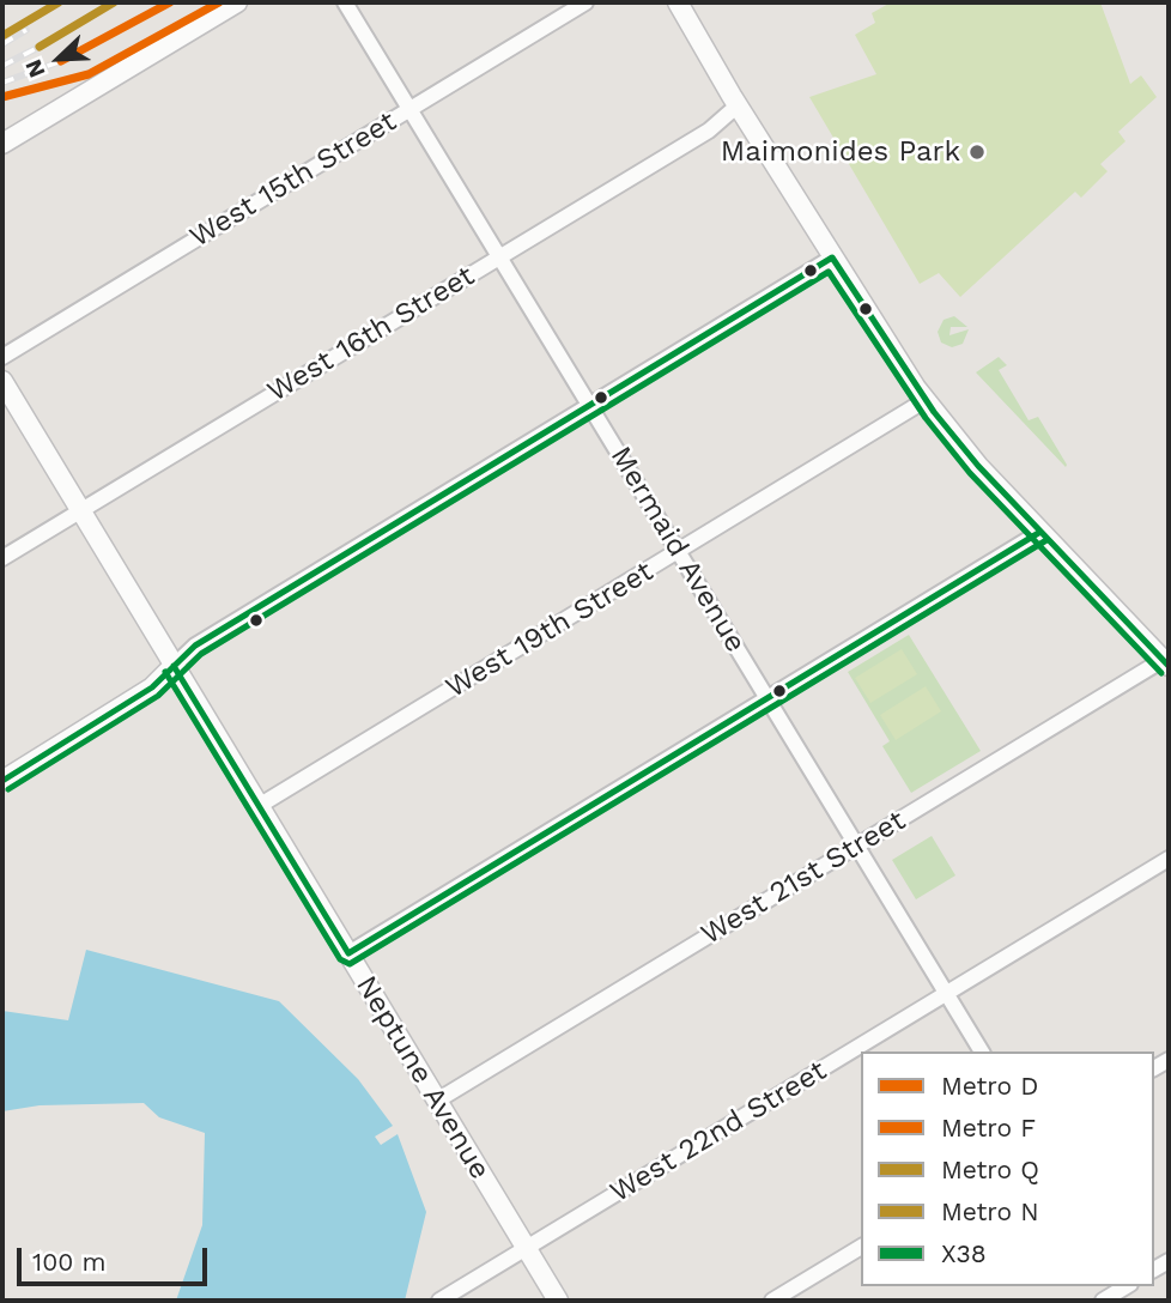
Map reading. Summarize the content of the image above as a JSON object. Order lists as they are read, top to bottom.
{
  "streets": {
    "main road": ["Neptune Avenue"],
    "street": [
      "West 15th Street",
      "West 16th Street",
      "Mermaid Avenue",
      "West 19th Street",
      "West 21st Street",
      "West 22nd Street"
    ]
  },
  "crossings": [
    ["West 15th Street", "Mermaid Avenue"],
    ["West 16th Street", "Mermaid Avenue"],
    ["West 16th Street", "Neptune Avenue"],
    ["Mermaid Avenue", "West 19th Street"],
    ["Mermaid Avenue", "West 21st Street"],
    ["Mermaid Avenue", "West 22nd Street"],
    ["West 19th Street", "Neptune Avenue"],
    ["West 21st Street", "Neptune Avenue"],
    ["Neptune Avenue", "West 22nd Street"]
  ],
  "places": ["Maimonides Park"],
  "lines": [
    "metro line D",
    "metro line F",
    "metro line Q",
    "metro line N",
    "transit line X38"
  ],
  "legend": [
    "Metro D",
    "Metro F",
    "Metro Q",
    "Metro N",
    "X38"
  ],
  "scale_bar": "100 m",
  "north": "bottom left"
}
